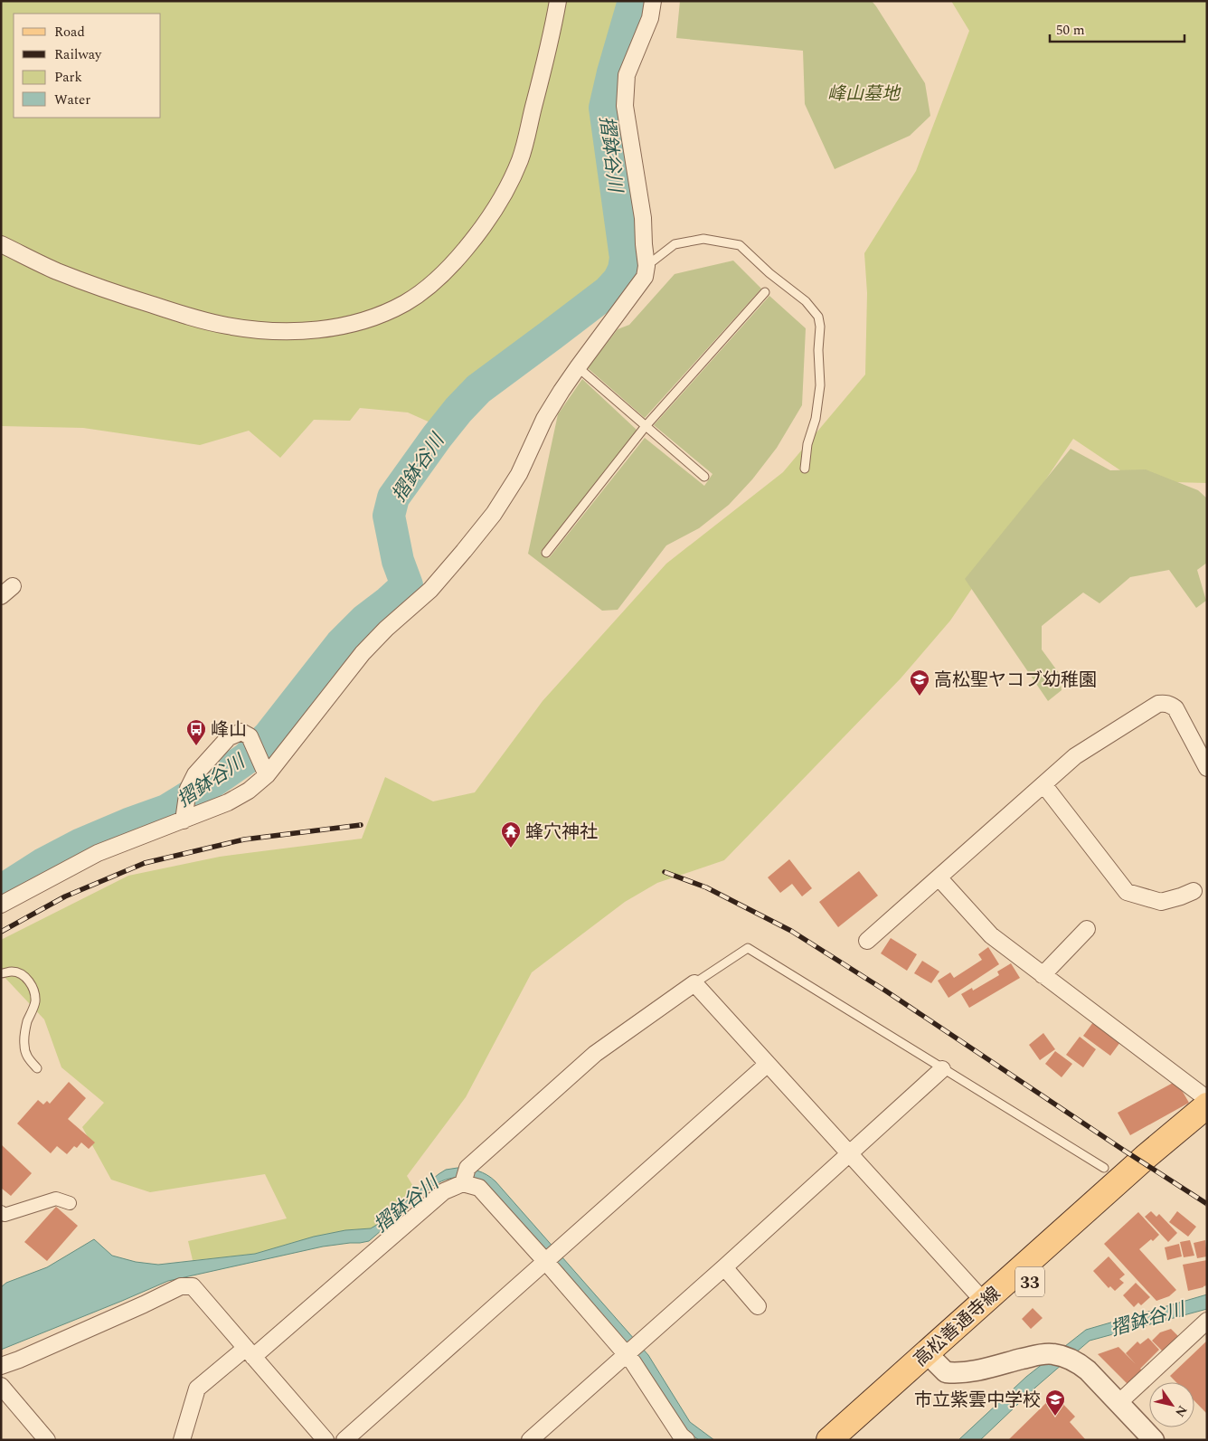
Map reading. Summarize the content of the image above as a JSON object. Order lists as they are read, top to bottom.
{
  "streets": {
    "main road": ["33", "高松善通寺線"]
  },
  "water": ["摺鉢谷川"],
  "parks": ["峰山墓地"],
  "places": {
    "school or university": ["高松聖ヤコブ幼稚園", "市立紫雲中学校"],
    "bus stop": ["峰山"],
    "temple": ["蜂穴神社"]
  },
  "legend": [
    "Road",
    "Railway",
    "Park",
    "Water"
  ],
  "scale_bar": "50 m",
  "north": "bottom right"
}
